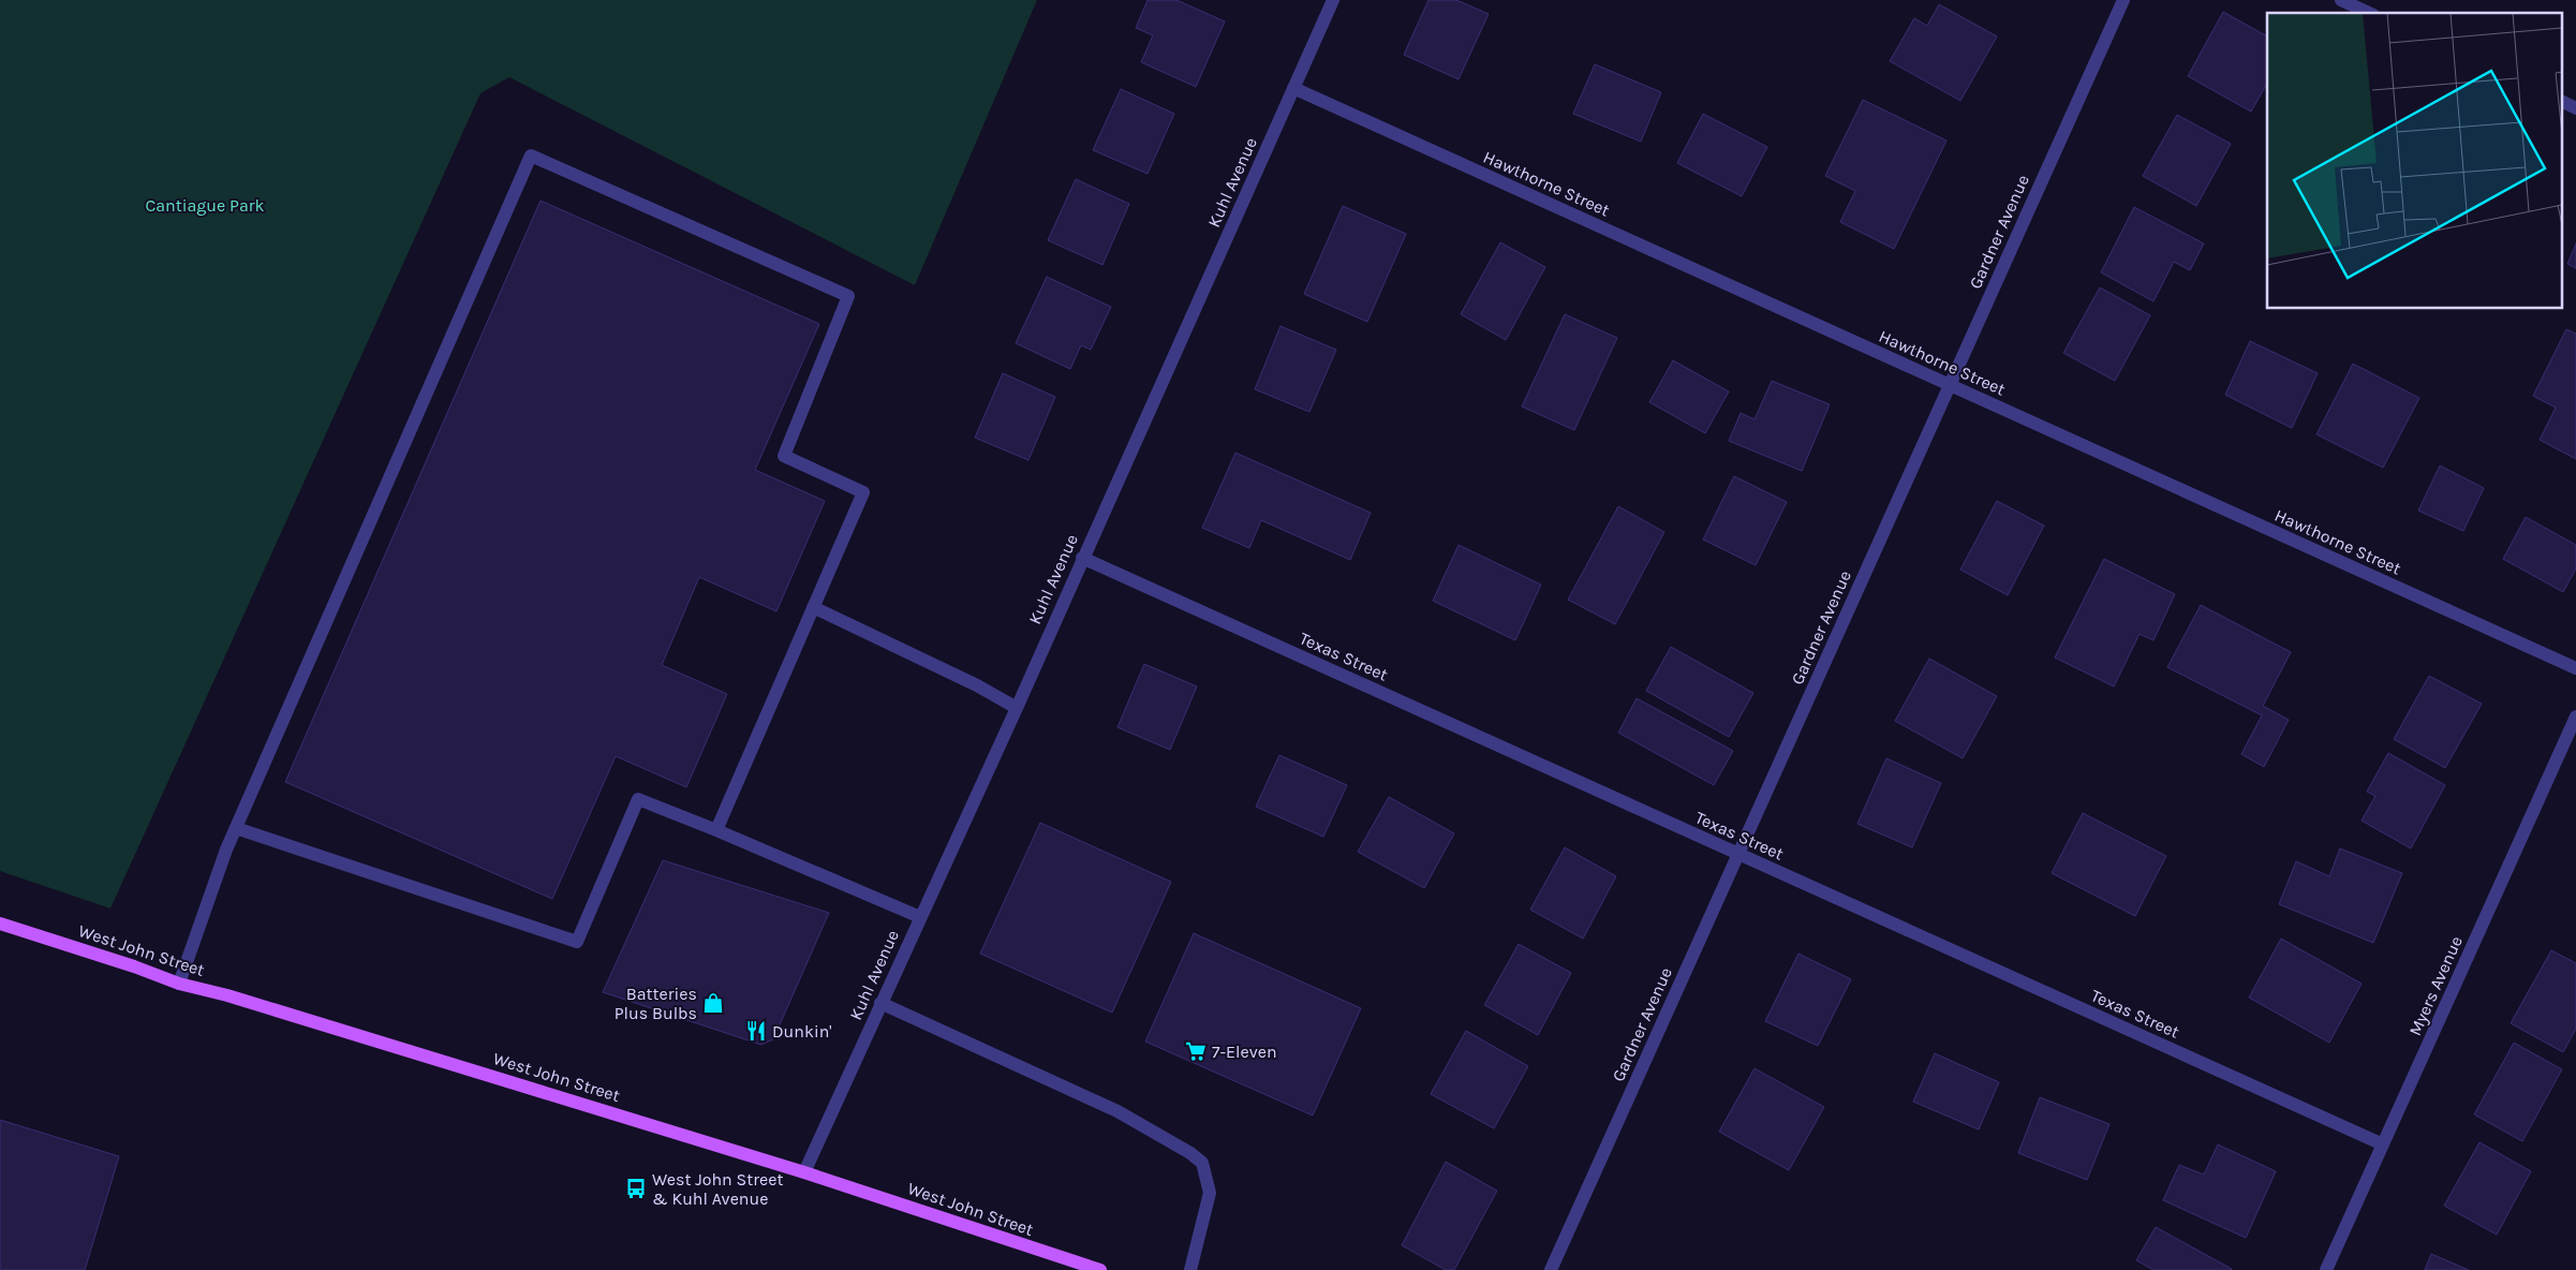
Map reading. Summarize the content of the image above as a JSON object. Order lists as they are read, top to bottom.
{
  "streets": {
    "main road": ["West John Street"],
    "street": [
      "Kuhl Avenue",
      "Hawthorne Street",
      "Gardner Avenue",
      "Texas Street",
      "Myers Avenue"
    ]
  },
  "crossings": [
    ["Kuhl Avenue", "Hawthorne Street"],
    ["Kuhl Avenue", "Texas Street"],
    ["Kuhl Avenue", "West John Street"],
    ["Hawthorne Street", "Gardner Avenue"],
    ["Gardner Avenue", "Texas Street"],
    ["Texas Street", "Myers Avenue"]
  ],
  "parks": ["Cantiague Park"],
  "places": {
    "shop": ["Batteries Plus Bulbs"],
    "restaurant": ["Dunkin'"],
    "supermarket": ["7-Eleven"],
    "bus stop": ["West John Street & Kuhl Avenue"]
  }
}
